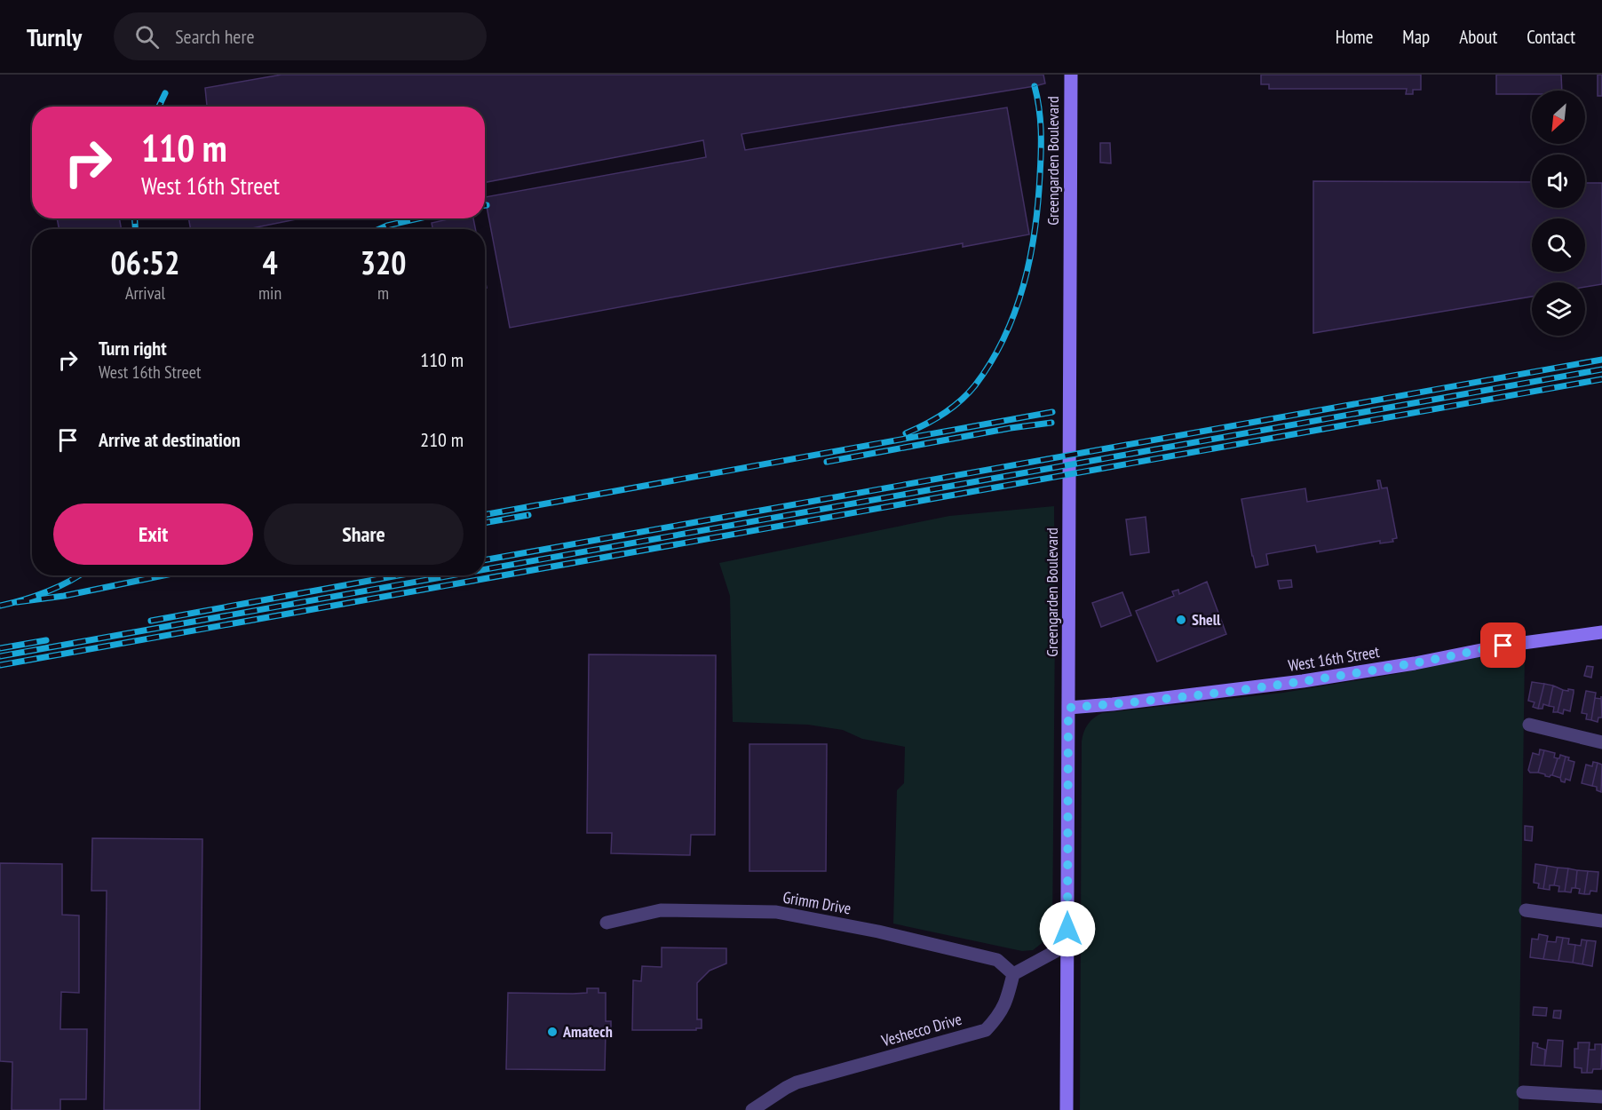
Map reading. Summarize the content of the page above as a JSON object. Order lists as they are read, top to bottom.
{
  "streets": {
    "street": [
      "Greengarden Boulevard",
      "West 16th Street",
      "Grimm Drive",
      "Veshecco Drive"
    ]
  },
  "crossings": [
    ["Greengarden Boulevard", "West 16th Street"],
    ["Grimm Drive", "Veshecco Drive"]
  ],
  "places": ["Shell", "Amatech"],
  "north": "bottom left",
  "page": {
    "header": "Turnly",
    "search": "Search here",
    "nav": [
      "Home",
      "Map",
      "About",
      "Contact"
    ],
    "turn": ["110 m", "West 16th Street"],
    "eta": [
      "06:52",
      "Arrival",
      "4",
      "min",
      "320",
      "m"
    ],
    "list": [
      {
        "name": "Turn right",
        "note": "West 16th Street",
        "value": "110 m"
      },
      {
        "name": "Arrive at destination",
        "value": "210 m"
      }
    ],
    "buttons": ["Exit", "Share"]
  }
}
